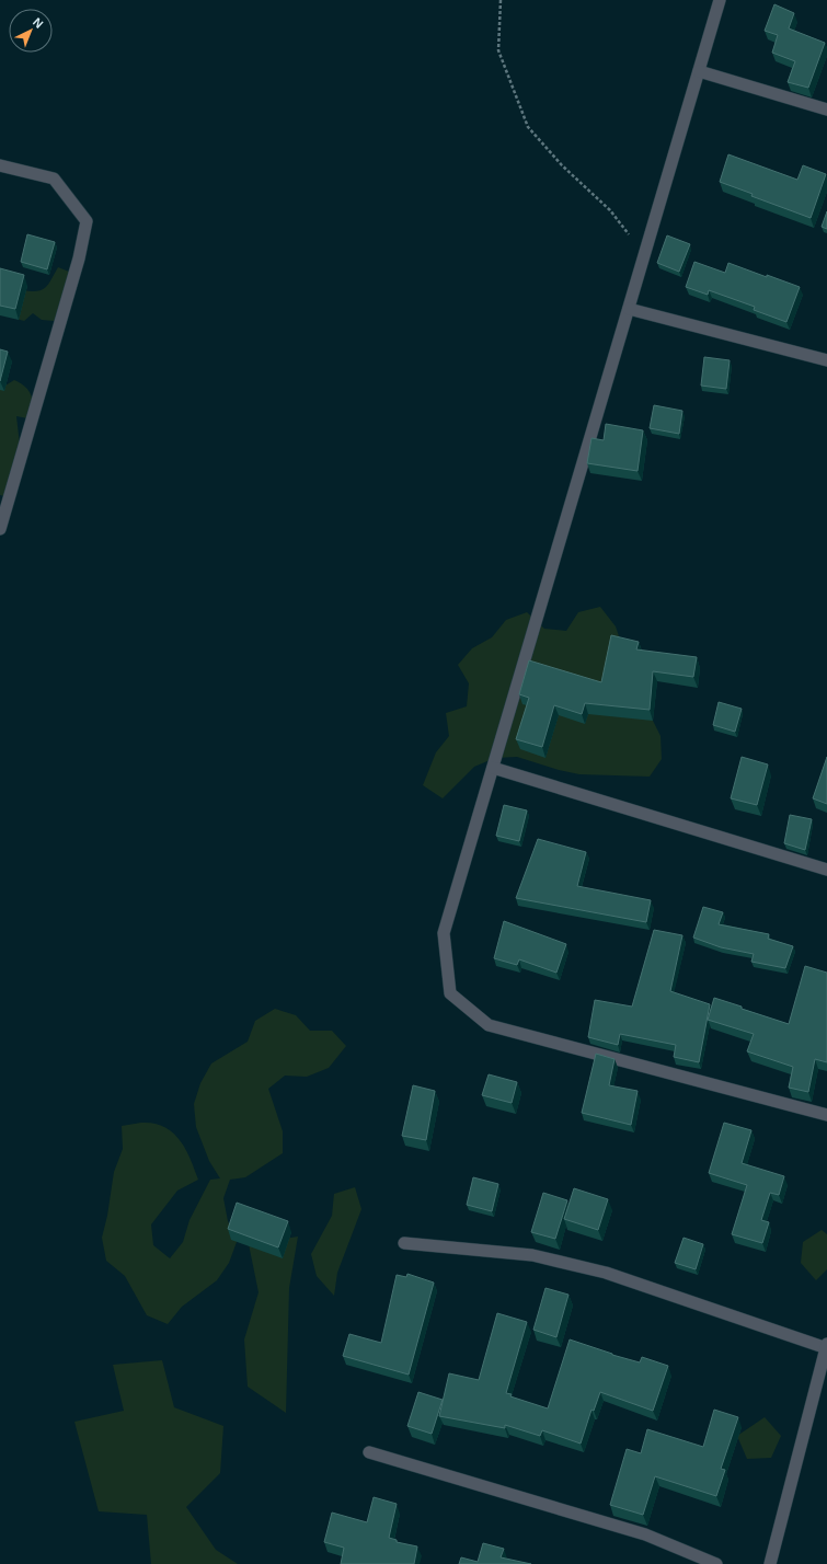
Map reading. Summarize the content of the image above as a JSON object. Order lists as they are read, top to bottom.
{
  "north": "top right"
}
